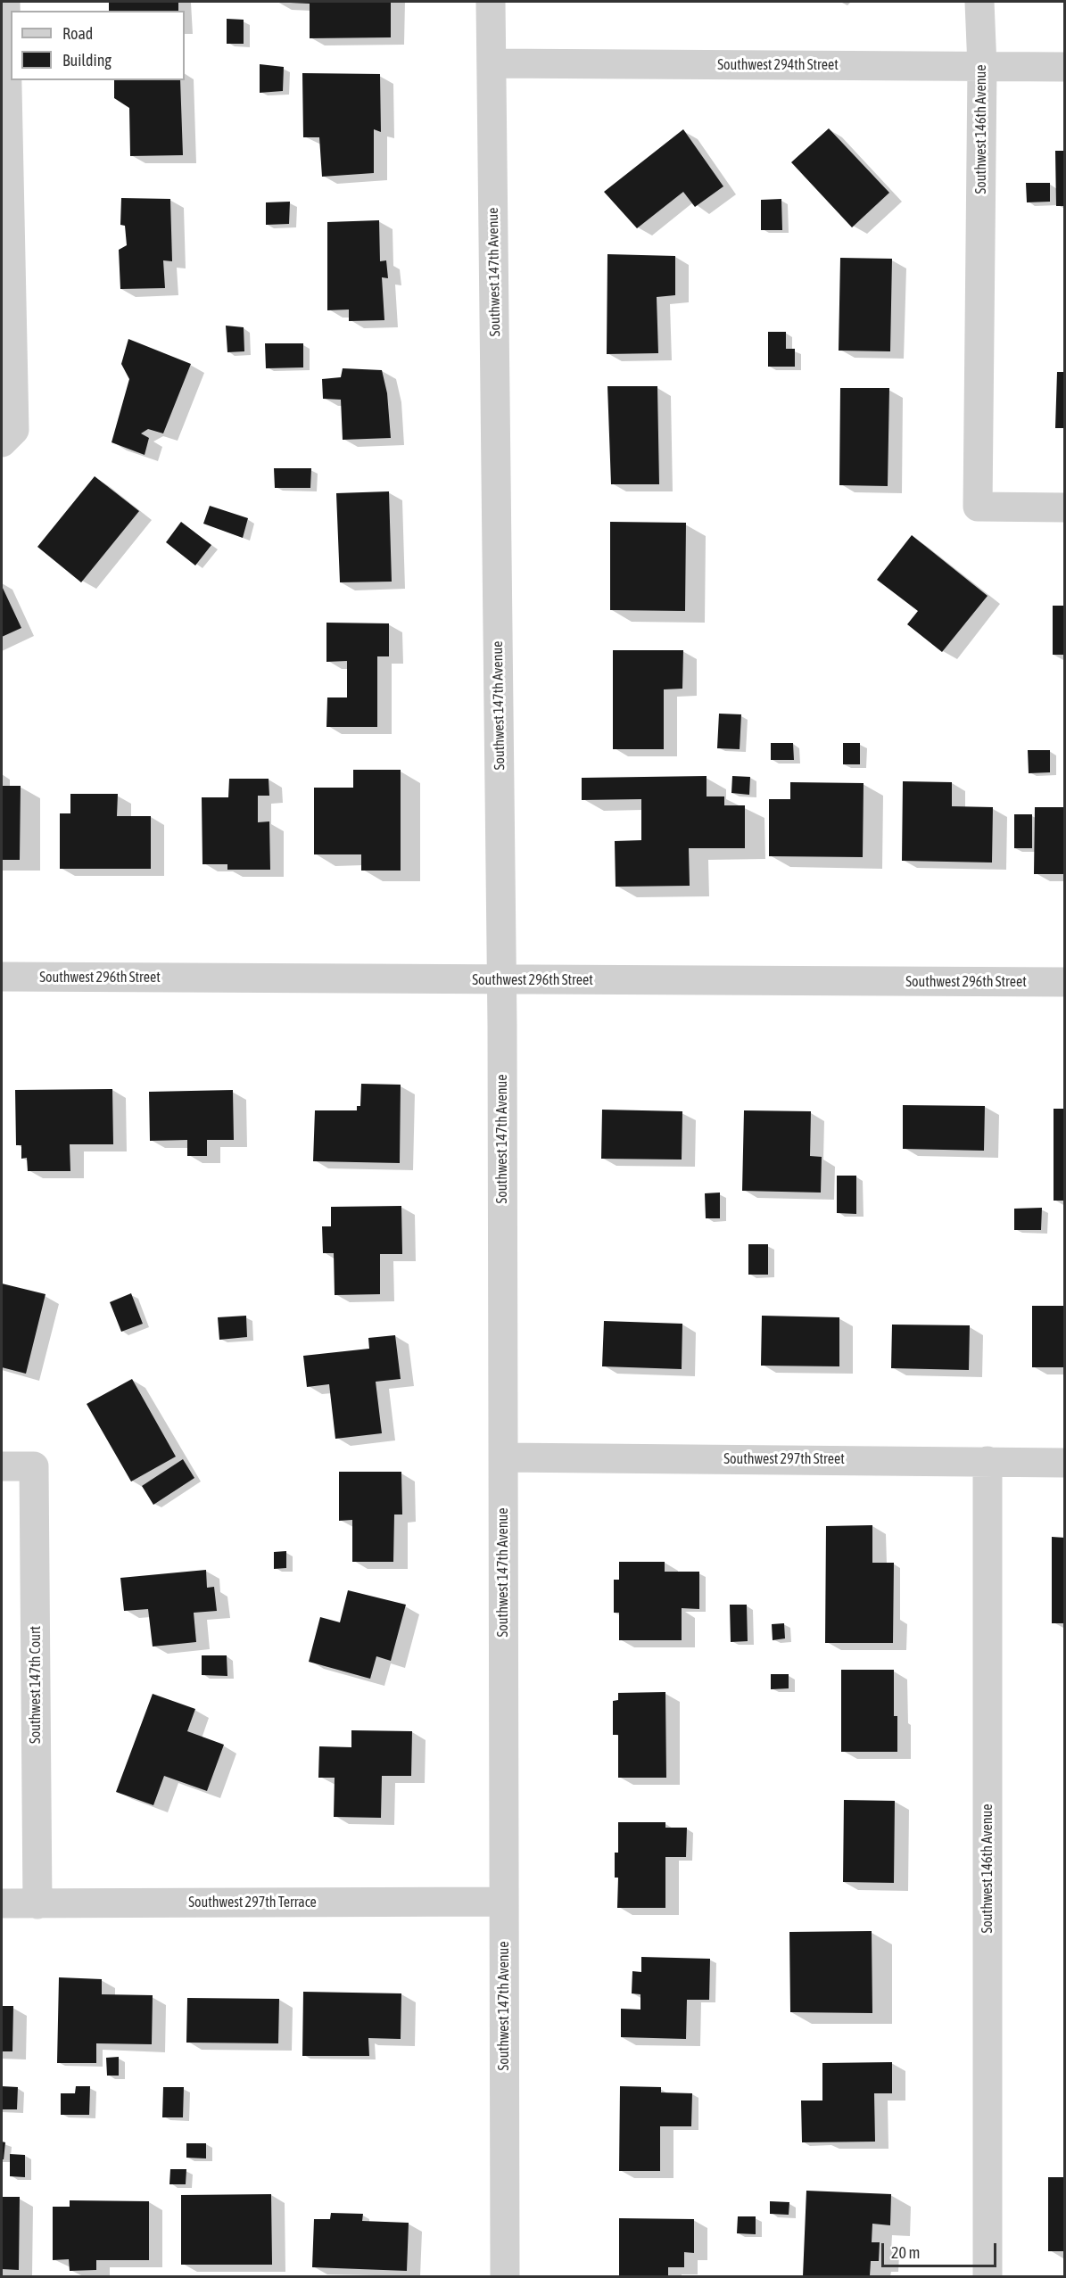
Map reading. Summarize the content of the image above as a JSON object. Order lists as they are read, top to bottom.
{
  "streets": {
    "street": [
      "Southwest 294th Street",
      "Southwest 146th Avenue",
      "Southwest 147th Avenue",
      "Southwest 296th Street",
      "Southwest 297th Street",
      "Southwest 147th Court",
      "Southwest 297th Terrace"
    ]
  },
  "crossings": [
    ["Southwest 294th Street", "Southwest 146th Avenue"],
    ["Southwest 294th Street", "Southwest 147th Avenue"],
    ["Southwest 146th Avenue", "Southwest 297th Street"],
    ["Southwest 147th Avenue", "Southwest 296th Street"],
    ["Southwest 147th Avenue", "Southwest 297th Street"],
    ["Southwest 147th Avenue", "Southwest 297th Terrace"],
    ["Southwest 147th Court", "Southwest 297th Terrace"]
  ],
  "legend": ["Road", "Building"],
  "scale_bar": "20 m"
}
